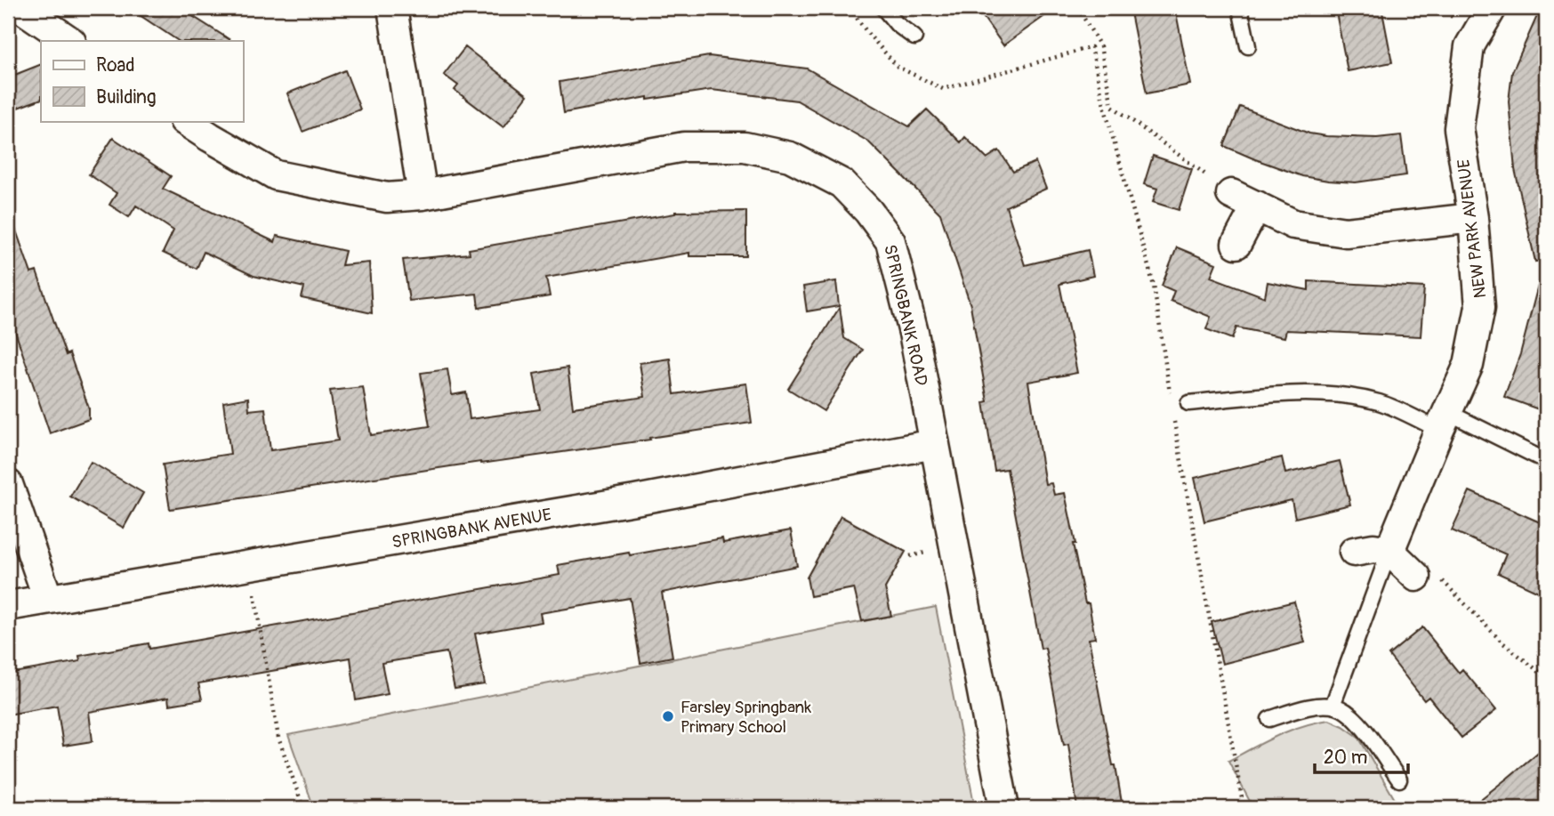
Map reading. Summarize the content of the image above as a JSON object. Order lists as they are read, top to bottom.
{
  "streets": {
    "street": ["NEW PARK AVENUE", "SPRINGBANK ROAD", "SPRINGBANK AVENUE"]
  },
  "crossings": [
    ["SPRINGBANK ROAD", "SPRINGBANK AVENUE"]
  ],
  "places": ["Farsley Springbank Primary School"],
  "legend": ["Road", "Building"],
  "scale_bar": "20 m"
}
